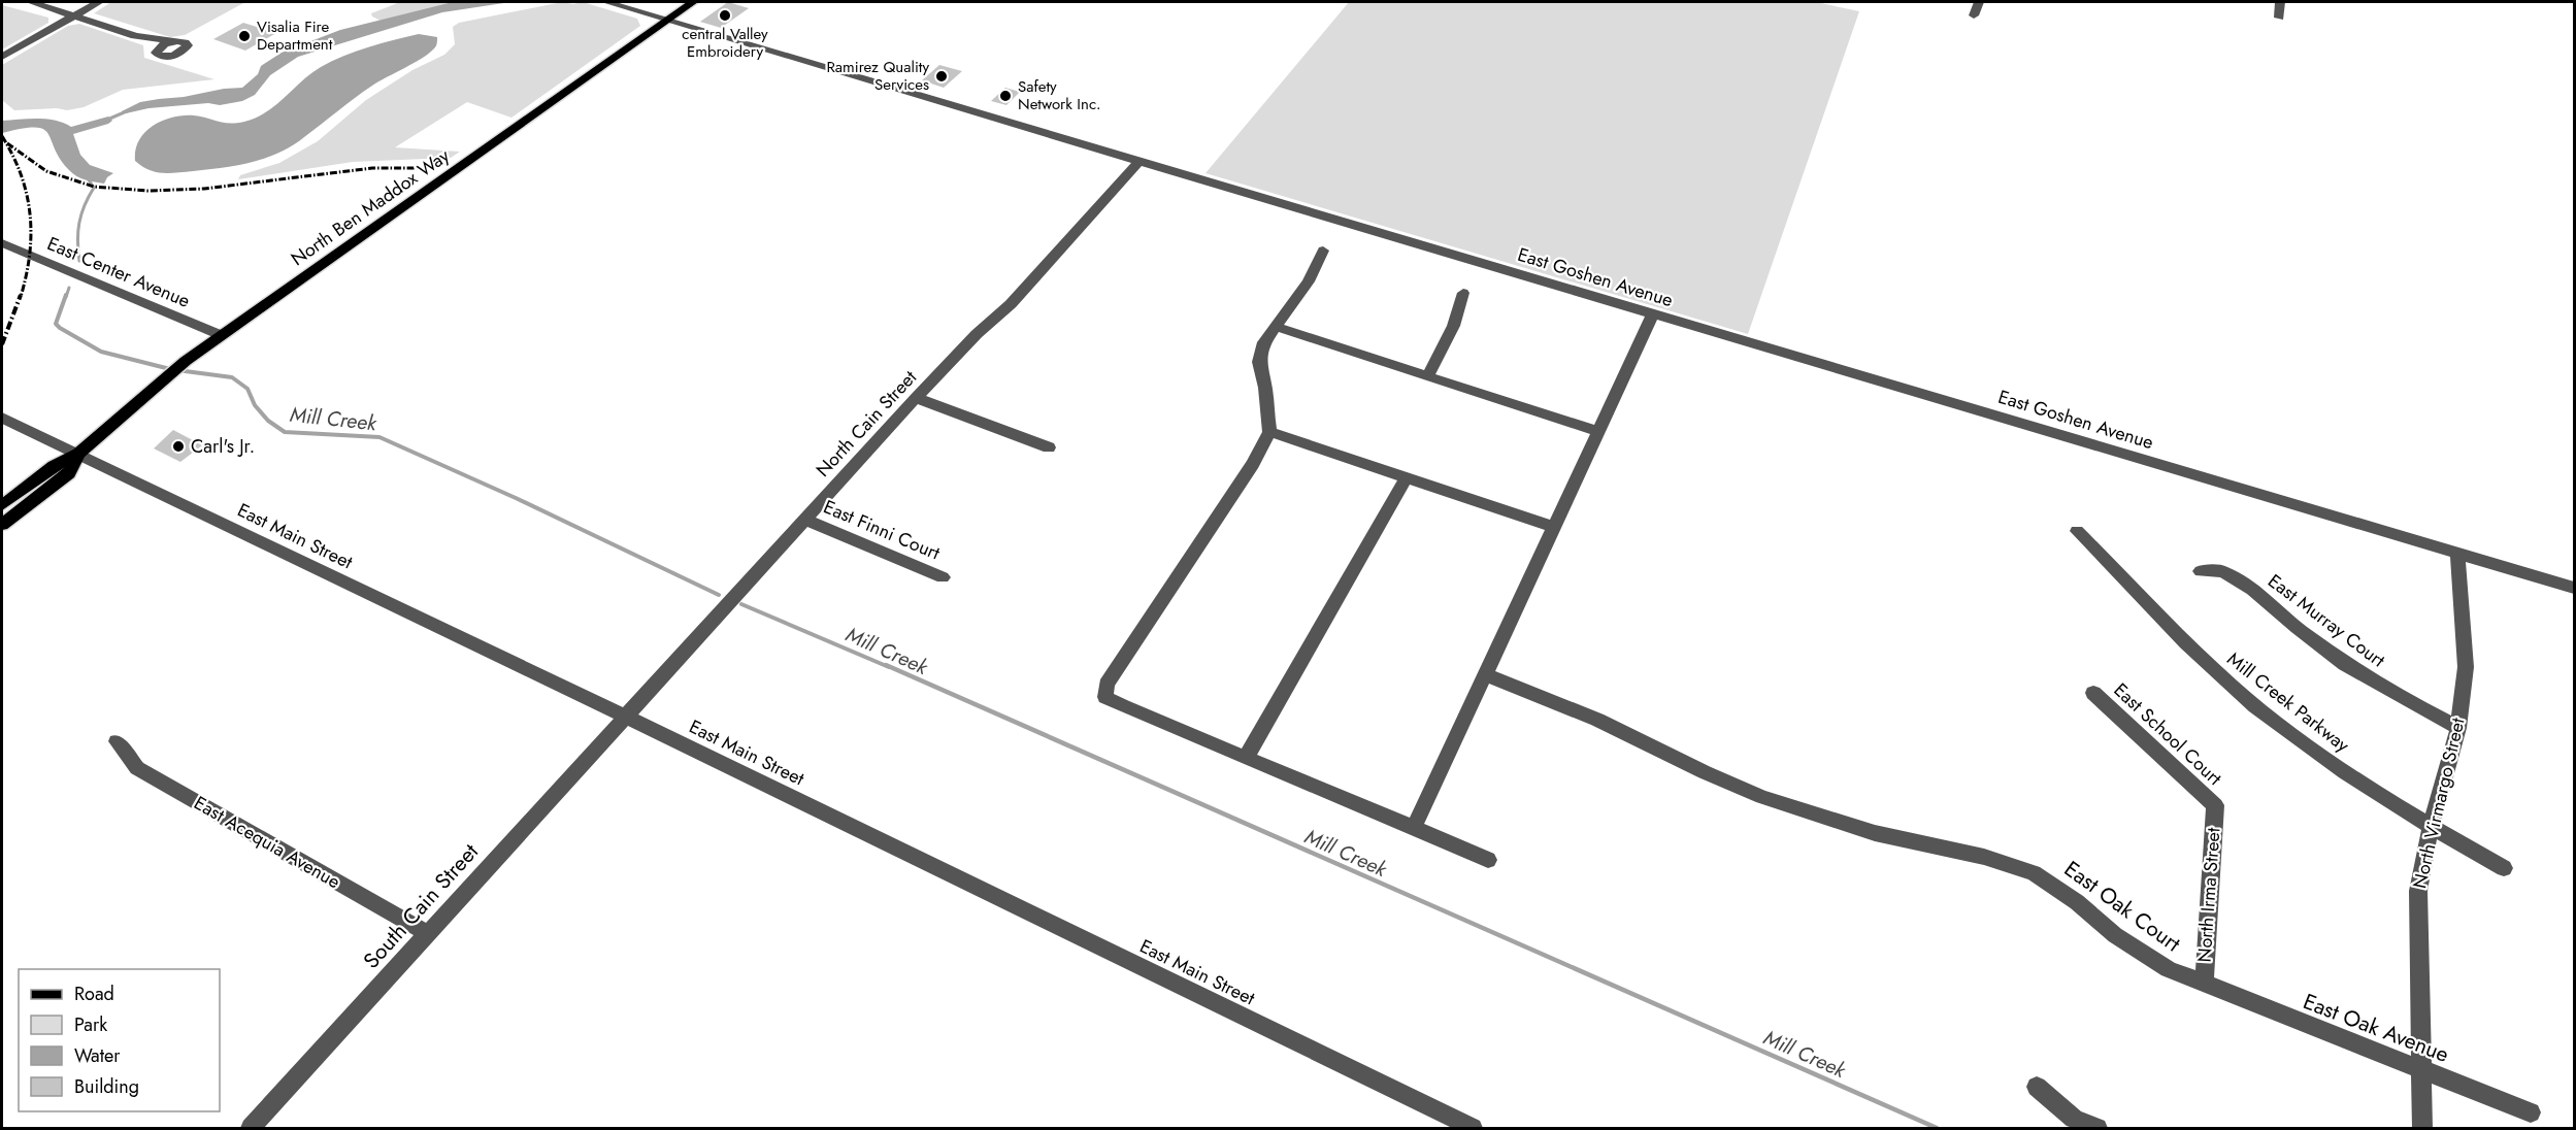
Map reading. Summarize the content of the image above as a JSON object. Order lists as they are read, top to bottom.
{
  "streets": {
    "main road": ["North Ben Maddox Way"],
    "street": [
      "East Center Avenue",
      "East Goshen Avenue",
      "North Cain Street",
      "East Finni Court",
      "East Main Street",
      "East Murray Court",
      "Mill Creek Parkway",
      "East School Court",
      "North Virmargo Street",
      "East Acequia Avenue",
      "North Irma Street",
      "South Cain Street",
      "East Oak Court",
      "East Oak Avenue"
    ]
  },
  "crossings": [
    ["North Ben Maddox Way", "East Center Avenue"],
    ["North Ben Maddox Way", "East Goshen Avenue"],
    ["North Ben Maddox Way", "East Main Street"],
    ["East Goshen Avenue", "North Cain Street"],
    ["East Goshen Avenue", "North Virmargo Street"],
    ["North Cain Street", "East Finni Court"],
    ["North Cain Street", "East Main Street"],
    ["North Cain Street", "South Cain Street"],
    ["East Main Street", "South Cain Street"],
    ["East Murray Court", "North Virmargo Street"],
    ["Mill Creek Parkway", "North Virmargo Street"],
    ["East School Court", "North Irma Street"],
    ["North Virmargo Street", "East Oak Avenue"],
    ["East Acequia Avenue", "South Cain Street"],
    ["North Irma Street", "East Oak Court"],
    ["North Irma Street", "East Oak Avenue"],
    ["East Oak Court", "East Oak Avenue"]
  ],
  "water": ["Mill Creek"],
  "places": [
    "central Valley Embroidery",
    "Visalia Fire Department",
    "Ramirez Quality Services",
    "Safety Network Inc.",
    "Carl's Jr."
  ],
  "legend": [
    "Road",
    "Park",
    "Water",
    "Building"
  ]
}
